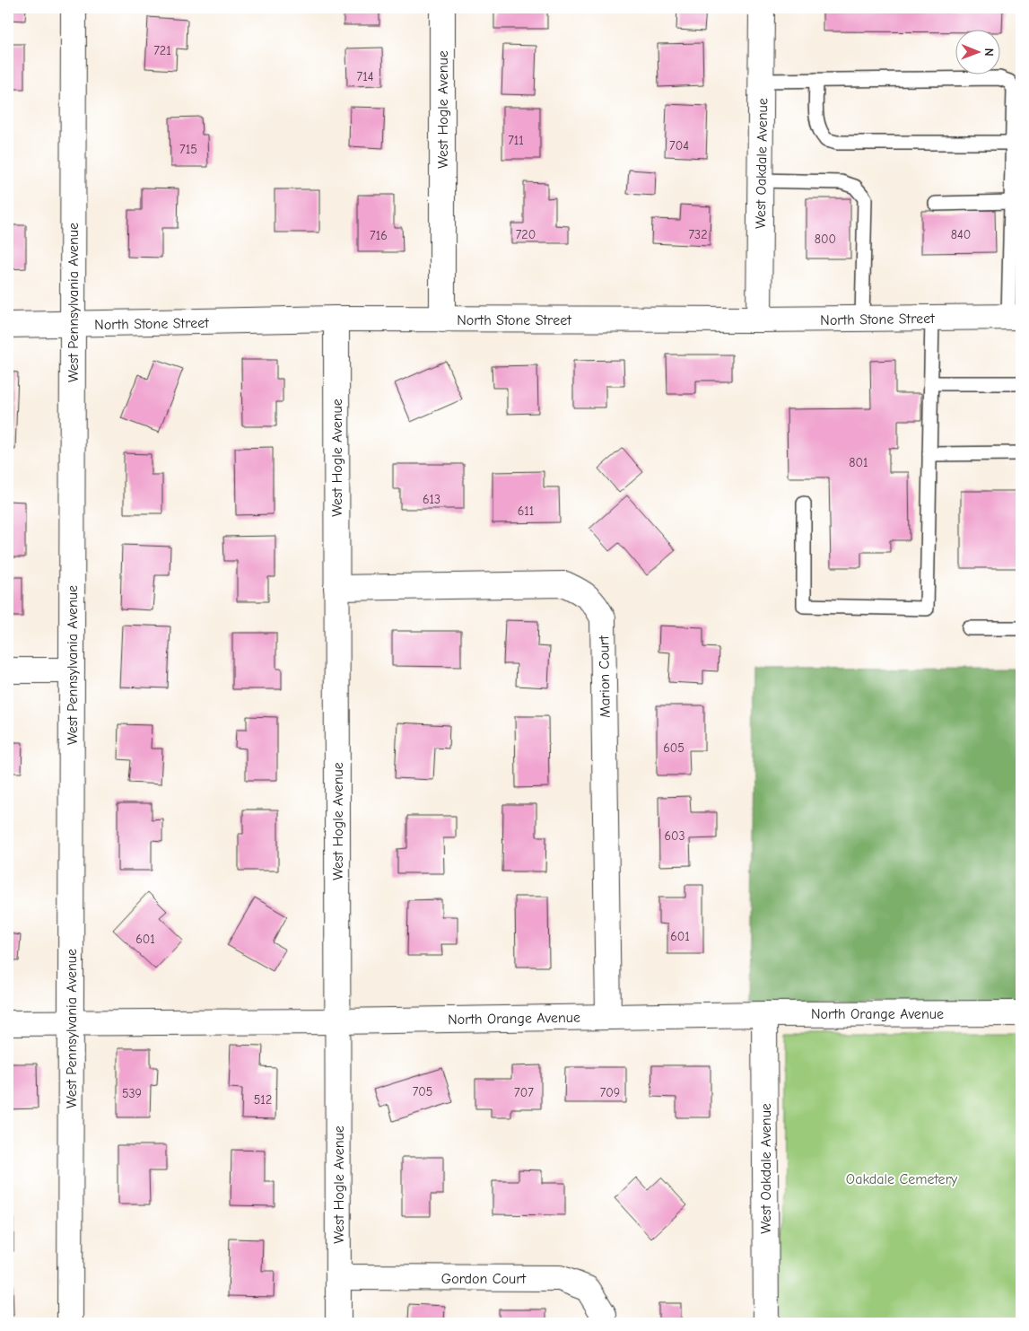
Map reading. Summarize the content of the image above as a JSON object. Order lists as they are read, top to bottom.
{
  "streets": {
    "street": [
      "West Hogle Avenue",
      "West Oakdale Avenue",
      "West Pennsylvania Avenue",
      "North Stone Street",
      "Marion Court",
      "North Orange Avenue",
      "Gordon Court"
    ]
  },
  "crossings": [
    ["West Hogle Avenue", "North Stone Street"],
    ["West Hogle Avenue", "Marion Court"],
    ["West Hogle Avenue", "North Orange Avenue"],
    ["West Hogle Avenue", "Gordon Court"],
    ["West Oakdale Avenue", "North Stone Street"],
    ["West Oakdale Avenue", "North Orange Avenue"],
    ["West Pennsylvania Avenue", "North Stone Street"],
    ["West Pennsylvania Avenue", "North Orange Avenue"],
    ["Marion Court", "North Orange Avenue"]
  ],
  "parks": ["Oakdale Cemetery"],
  "house_numbers": [
    "721",
    "714",
    "711",
    "704",
    "715",
    "720",
    "732",
    "840",
    "716",
    "800",
    "801",
    "613",
    "611",
    "605",
    "603",
    "601",
    "601",
    "705",
    "707",
    "709",
    "539",
    "512"
  ],
  "north": "right"
}
